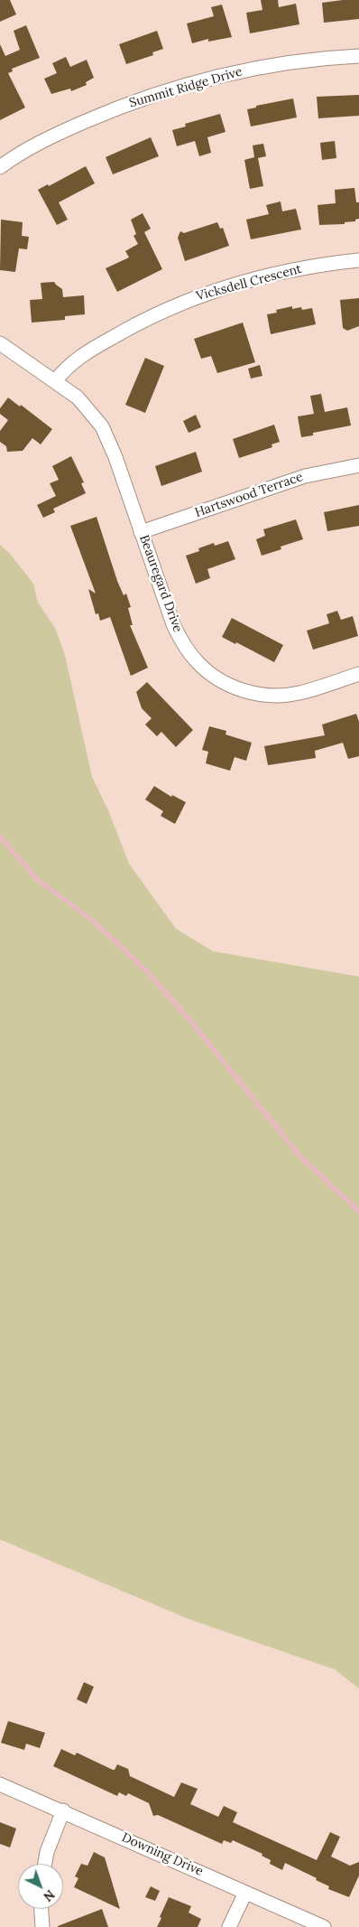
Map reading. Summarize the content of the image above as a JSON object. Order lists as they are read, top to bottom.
{
  "streets": {
    "street": [
      "Summit Ridge Drive",
      "Vicksdell Crescent",
      "Hartswood Terrace",
      "Beauregard Drive",
      "Downing Drive"
    ]
  },
  "crossings": [
    ["Vicksdell Crescent", "Beauregard Drive"],
    ["Hartswood Terrace", "Beauregard Drive"]
  ],
  "north": "bottom right"
}
